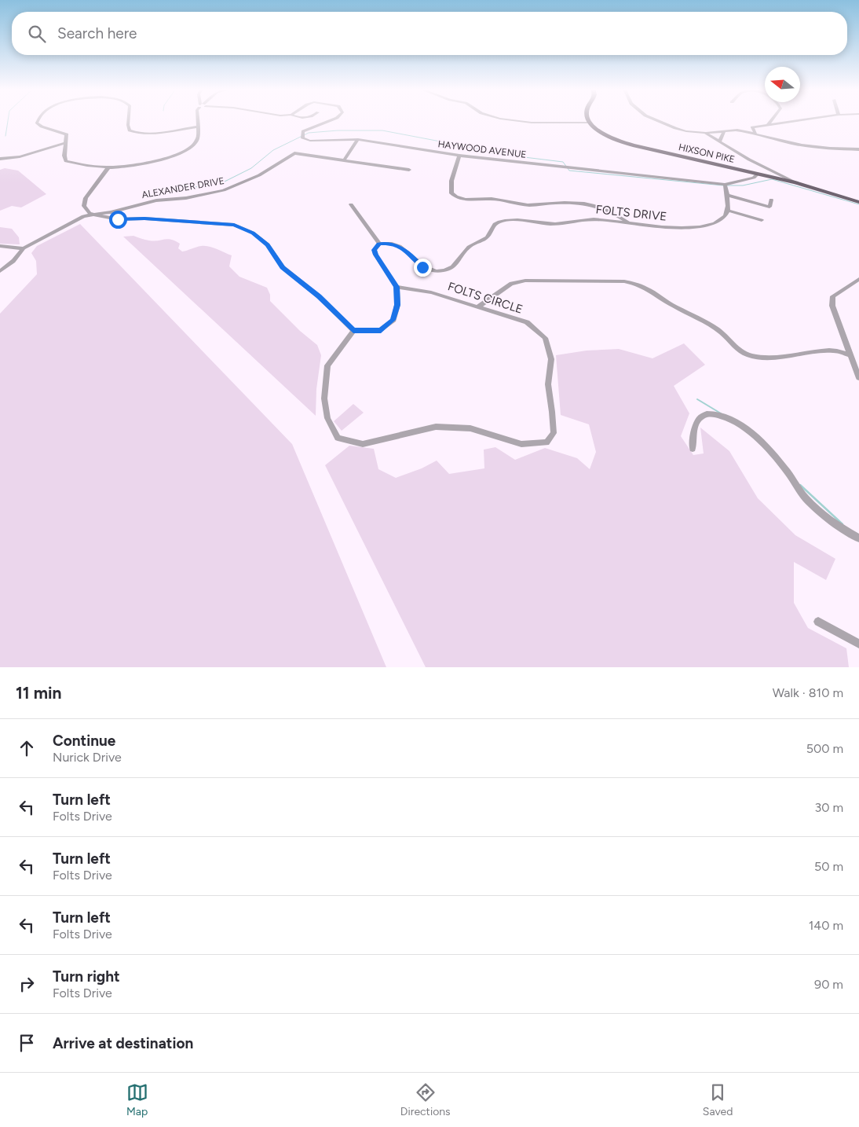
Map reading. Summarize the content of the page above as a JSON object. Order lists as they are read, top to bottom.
{
  "streets": {
    "main road": ["HIXSON PIKE"],
    "street": [
      "HAYWOOD AVENUE",
      "ALEXANDER DRIVE",
      "FOLTS DRIVE",
      "FOLTS CIRCLE"
    ]
  },
  "crossings": [
    ["HAYWOOD AVENUE", "HIXSON PIKE"]
  ],
  "north": "left",
  "page": {
    "search": "Search here",
    "heading": ["11 min", "Walk · 810 m"],
    "list": [
      ["Continue", "Nurick Drive", "500 m"],
      ["Turn left", "Folts Drive", "30 m"],
      ["Turn left", "Folts Drive", "50 m"],
      ["Turn left", "Folts Drive", "140 m"],
      ["Turn right", "Folts Drive", "90 m"],
      "Arrive at destination"
    ],
    "nav": ["Map", "Directions", "Saved"]
  }
}
